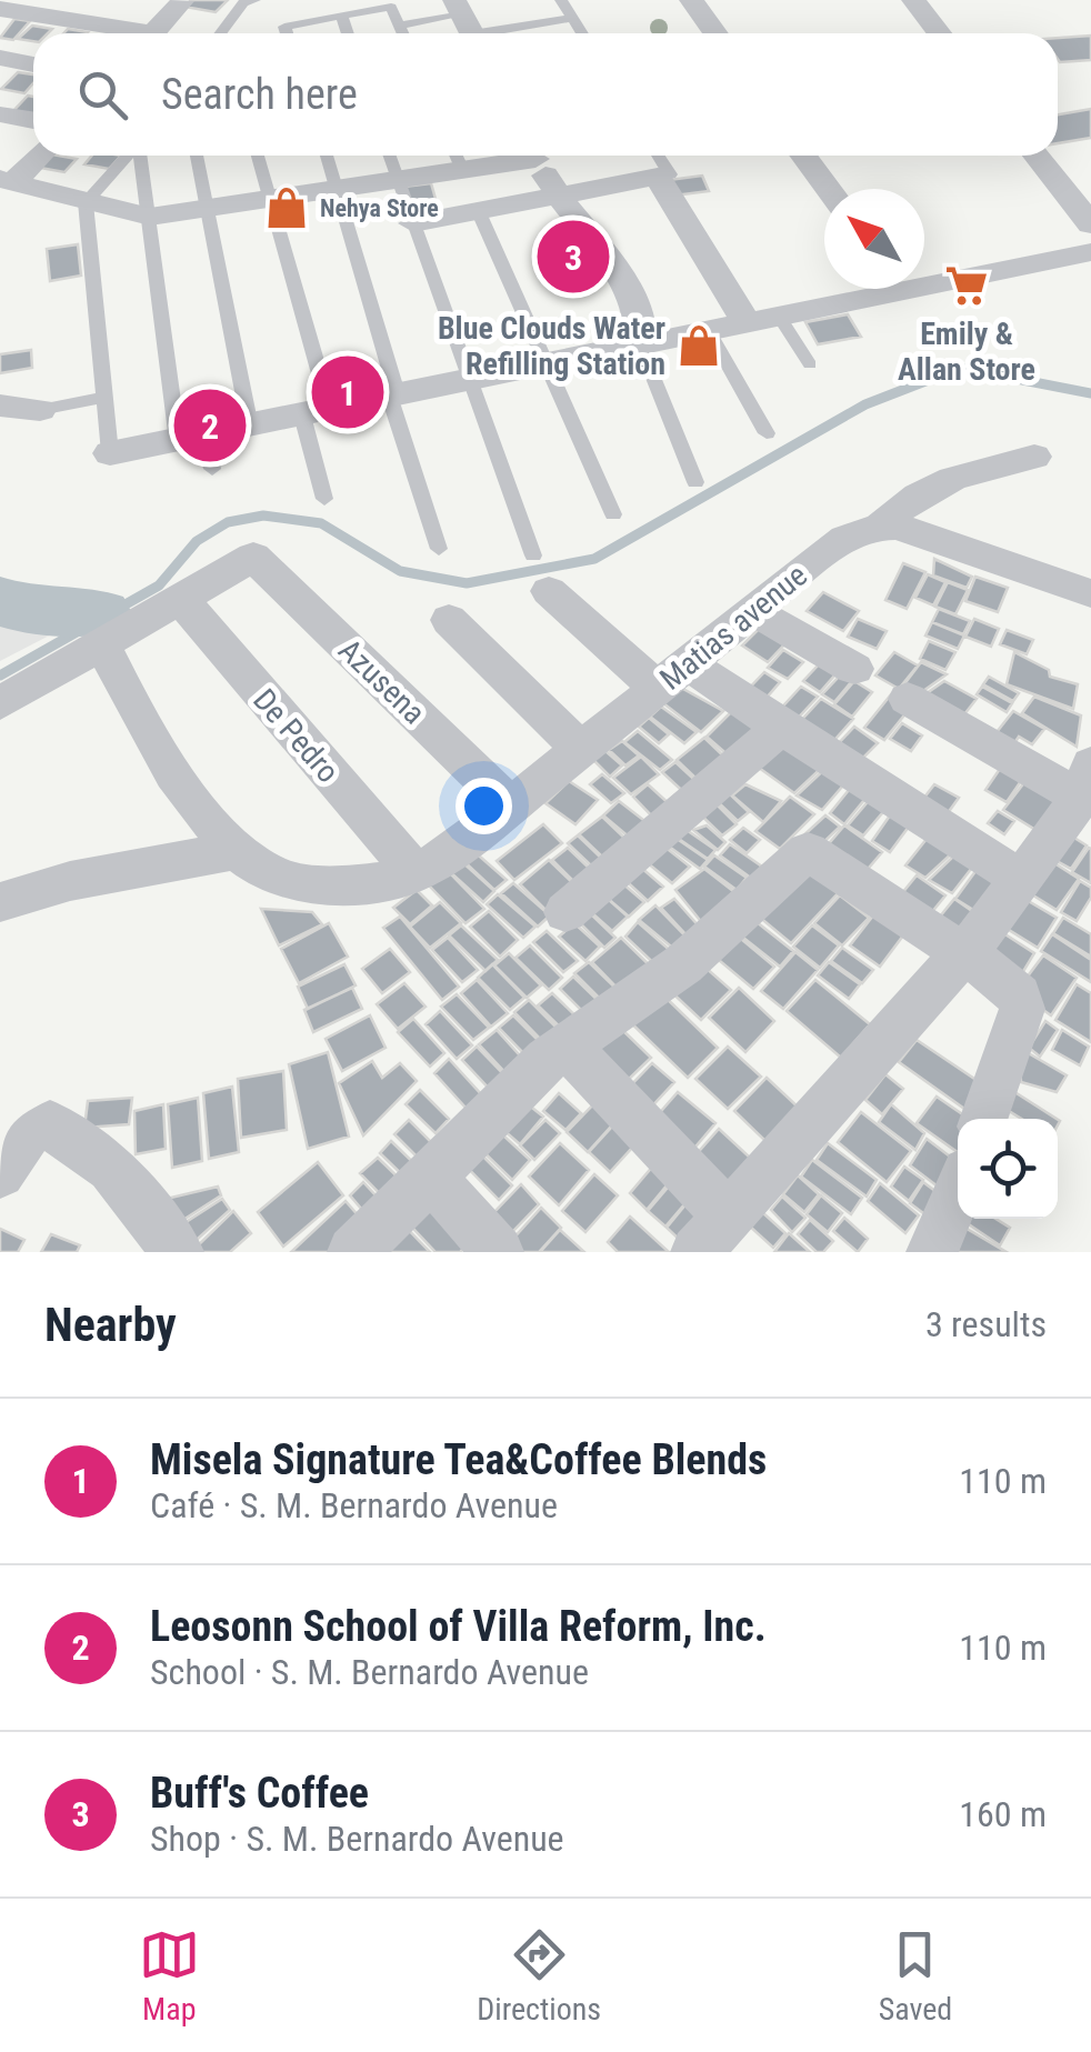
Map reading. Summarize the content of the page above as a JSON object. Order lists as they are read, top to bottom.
{
  "streets": {
    "street": ["Matias avenue", "Azusena", "De Pedro"]
  },
  "crossings": [
    ["Matias avenue", "Azusena"],
    ["Matias avenue", "De Pedro"],
    ["Azusena", "De Pedro"]
  ],
  "places": {
    "shop": ["Nehya Store", "Blue Clouds Water Refilling Station"],
    "supermarket": ["Emily & Allan Store"]
  },
  "north": "top left",
  "page": {
    "search": "Search here",
    "pins": ["3", "1", "2"],
    "heading": ["Nearby", "3 results"],
    "list": [
      {
        "mark": "1",
        "name": "Misela Signature Tea&Coffee Blends",
        "note": "Café · S. M. Bernardo Avenue",
        "value": "110 m"
      },
      {
        "mark": "2",
        "name": "Leosonn School of Villa Reform, Inc.",
        "note": "School · S. M. Bernardo Avenue",
        "value": "110 m"
      },
      {
        "mark": "3",
        "name": "Buff's Coffee",
        "note": "Shop · S. M. Bernardo Avenue",
        "value": "160 m"
      }
    ],
    "nav": ["Map", "Directions", "Saved"]
  }
}
